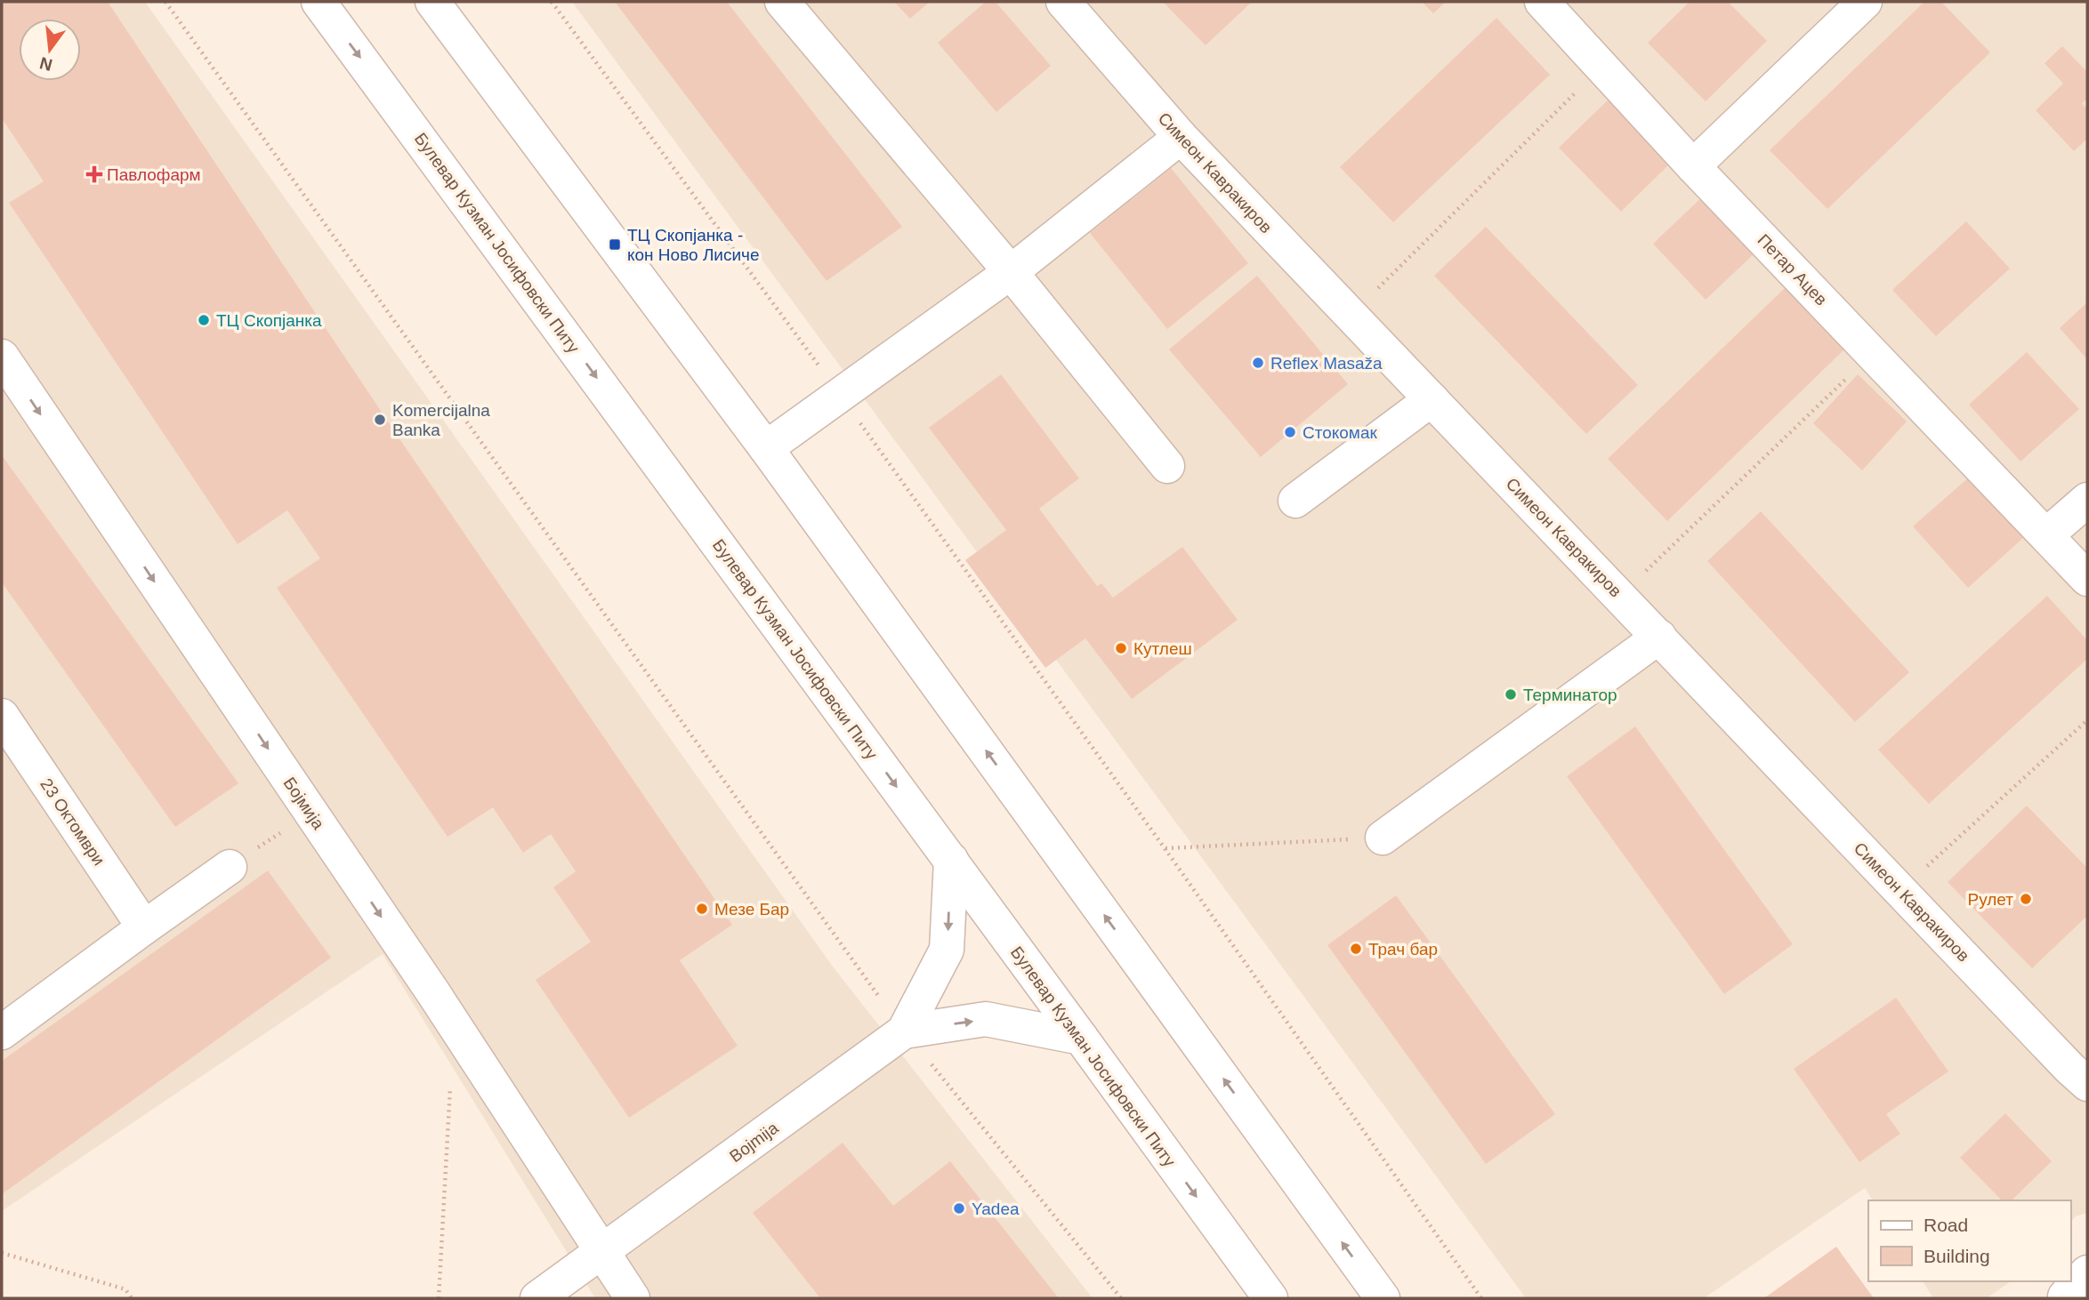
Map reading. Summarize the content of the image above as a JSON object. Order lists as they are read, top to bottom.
{
  "streets": {
    "street": [
      "Симеон Кавракиров",
      "Булевар Кузман Јосифовски Питу",
      "Петар Ацев",
      "Бојмија",
      "23 Октомври",
      "Bojmija"
    ]
  },
  "crossings": [
    ["Бојмија", "Bojmija"]
  ],
  "one_way": ["Бојмија"],
  "places": {
    "health": ["Павлофарм"],
    "transit": ["ТЦ Скопјанка - кон Ново Лисиче"],
    "other": [
      "ТЦ Скопјанка",
      "Reflex Masaža",
      "Komercijalna Banka",
      "Стокомак",
      "Кутлеш",
      "Терминатор",
      "Рулет",
      "Мезе Бар",
      "Трач бар",
      "Yadea"
    ]
  },
  "legend": ["Road", "Building"],
  "north": "bottom"
}
